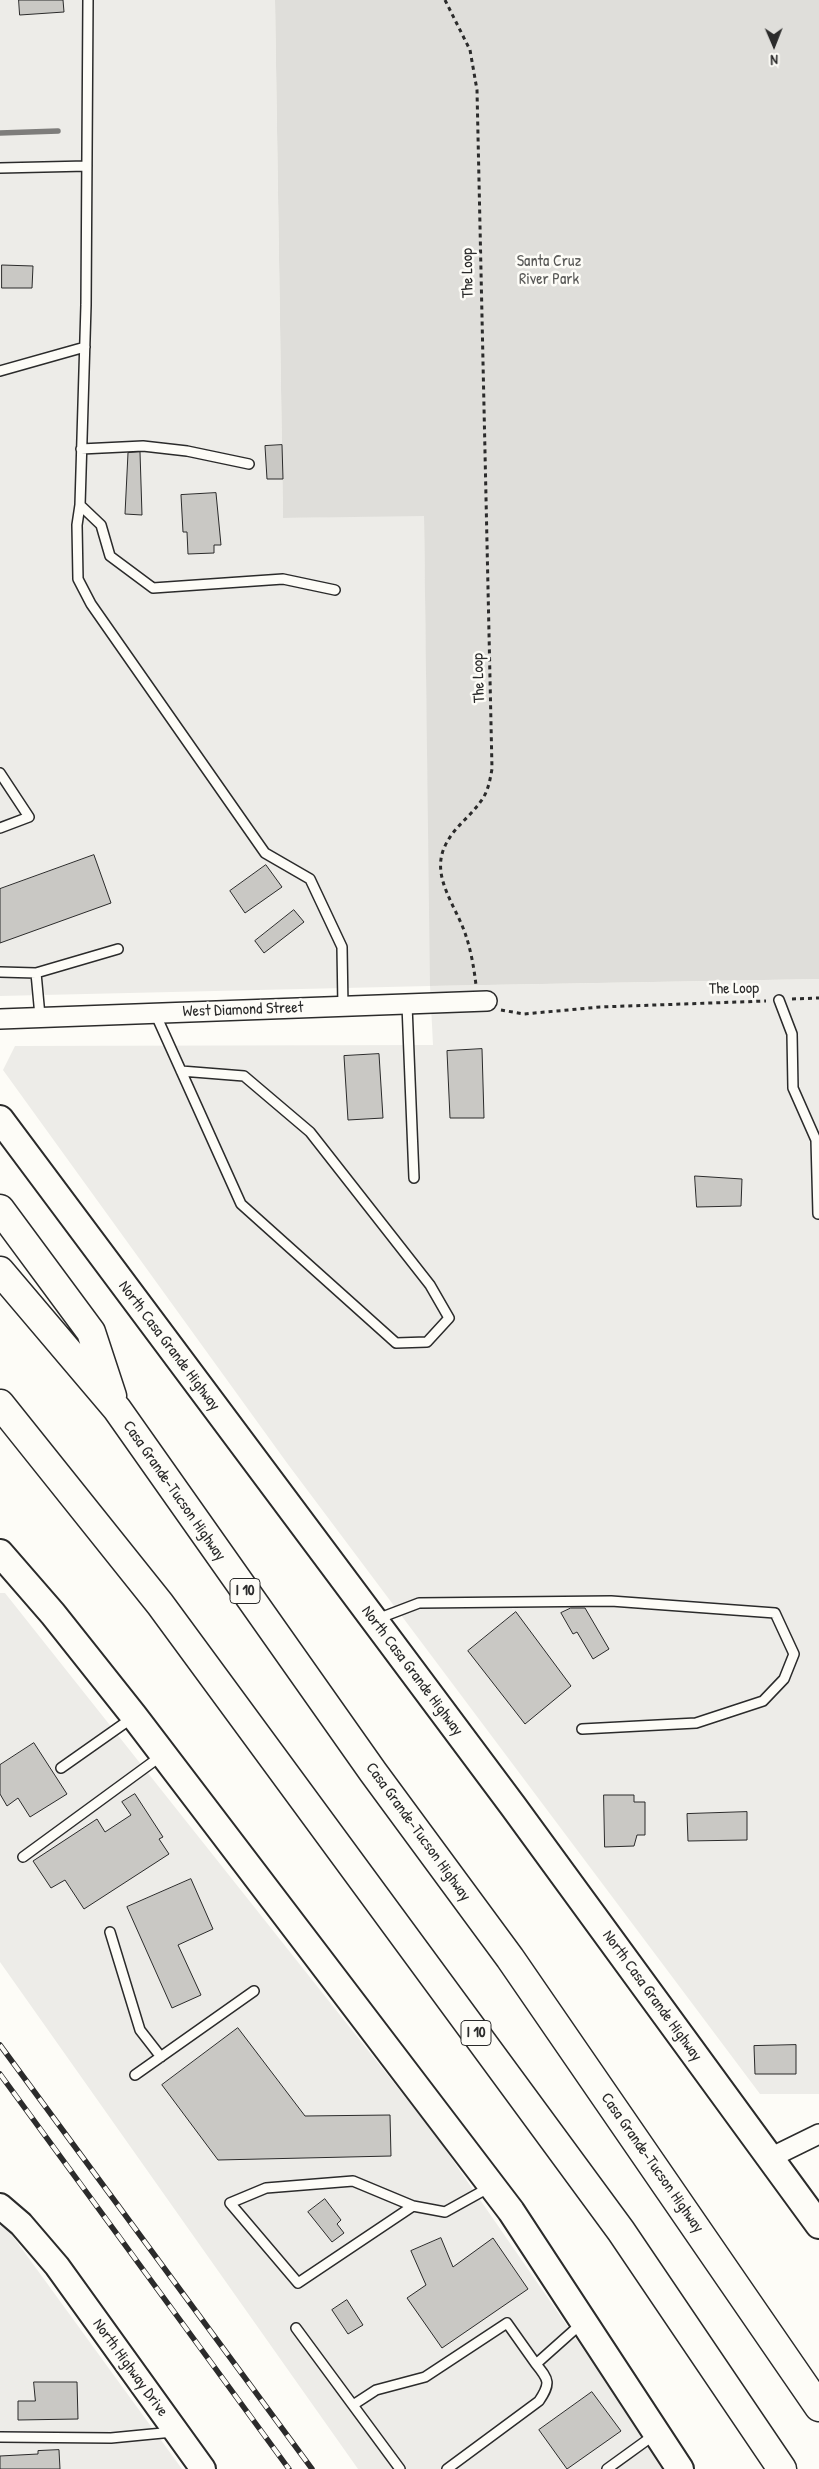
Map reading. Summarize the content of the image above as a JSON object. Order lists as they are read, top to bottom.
{
  "streets": {
    "highway": ["Casa Grande-Tucson Highway", "I 10"],
    "main road": ["North Casa Grande Highway"],
    "street": ["West Diamond Street", "North Highway Drive"],
    "path": ["The Loop"]
  },
  "crossings": [
    ["The Loop", "West Diamond Street"]
  ],
  "parks": ["Santa Cruz River Park"],
  "north": "bottom"
}
